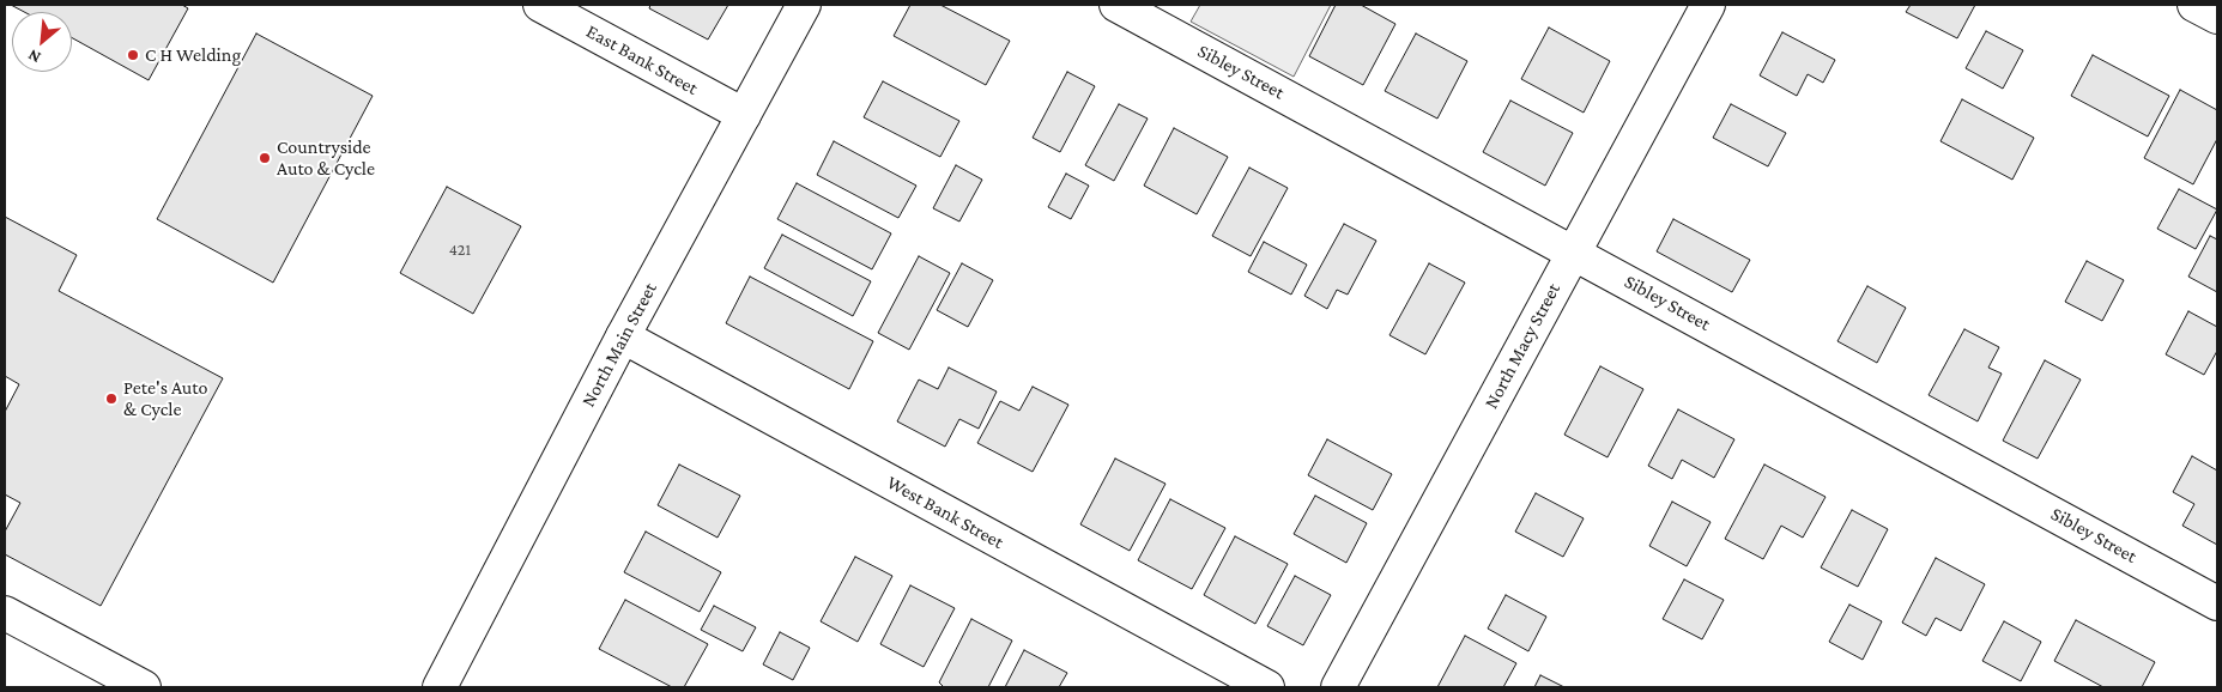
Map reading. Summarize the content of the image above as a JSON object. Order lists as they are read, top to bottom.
{
  "streets": {
    "street": [
      "East Bank Street",
      "Sibley Street",
      "North Main Street",
      "North Macy Street",
      "West Bank Street"
    ]
  },
  "crossings": [
    ["East Bank Street", "North Main Street"],
    ["Sibley Street", "North Macy Street"],
    ["North Main Street", "West Bank Street"]
  ],
  "places": ["C H Welding", "Countryside Auto & Cycle", "Pete's Auto & Cycle"],
  "house_numbers": ["421"],
  "north": "bottom left"
}
